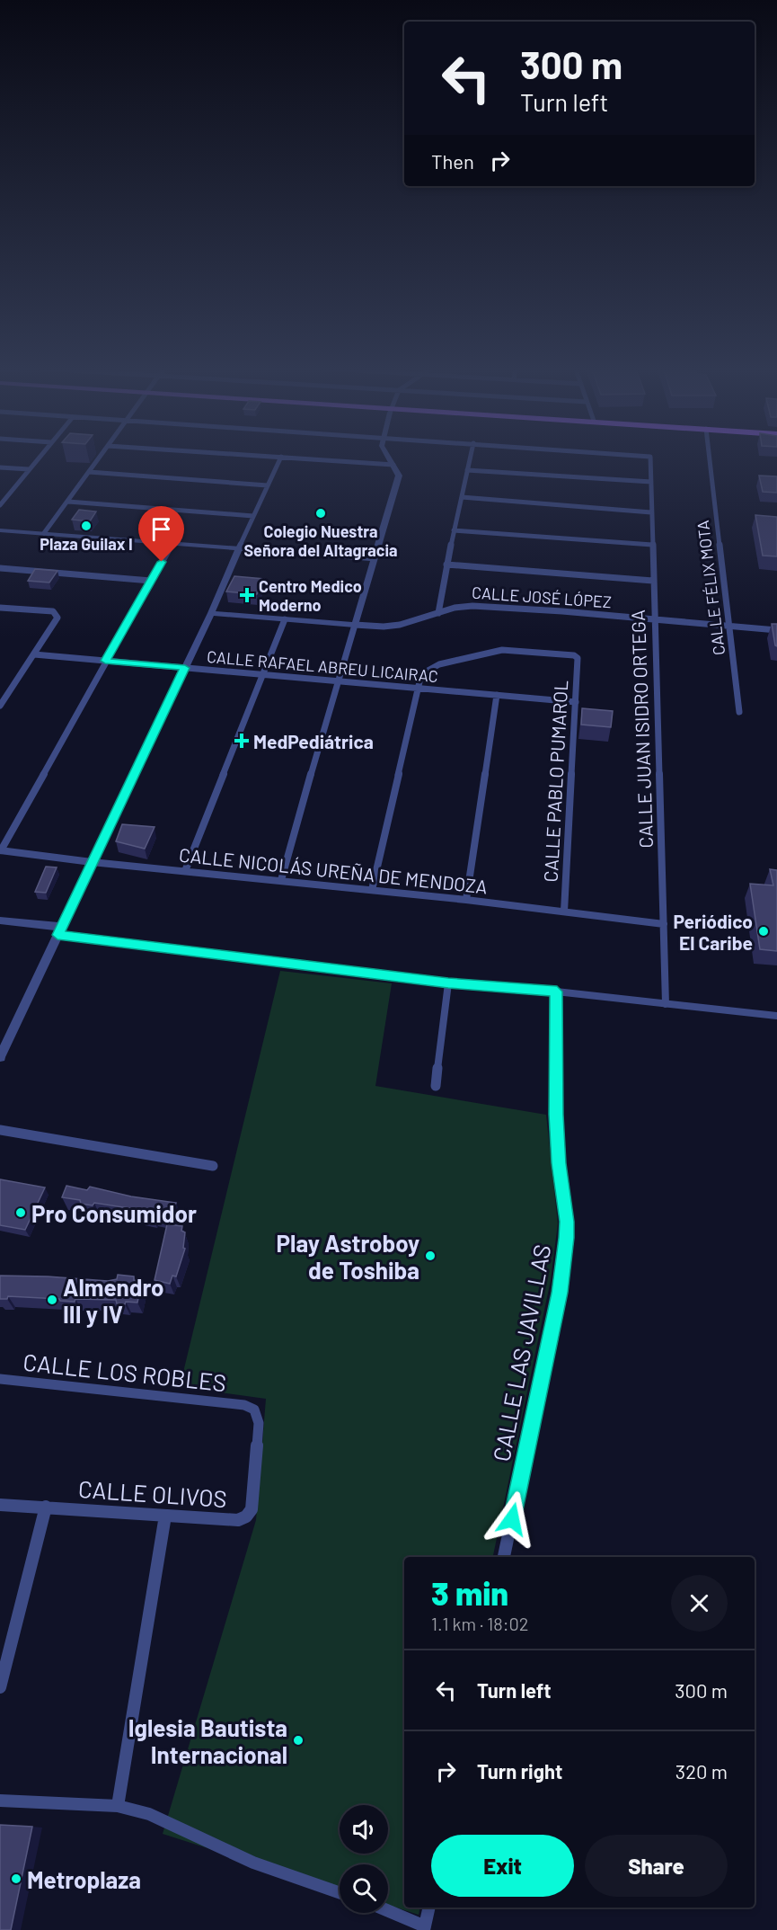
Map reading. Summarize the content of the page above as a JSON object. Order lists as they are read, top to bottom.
{
  "streets": {
    "street": [
      "CALLE FÉLIX MOTA",
      "CALLE JOSÉ LÓPEZ",
      "CALLE RAFAEL ABREU LICAIRAC",
      "CALLE JUAN ISIDRO ORTEGA",
      "CALLE PABLO PUMAROL",
      "CALLE NICOLÁS UREÑA DE MENDOZA",
      "CALLE LAS JAVILLAS",
      "CALLE LOS ROBLES",
      "CALLE OLIVOS"
    ]
  },
  "crossings": [
    ["CALLE FÉLIX MOTA", "CALLE JOSÉ LÓPEZ"],
    ["CALLE JOSÉ LÓPEZ", "CALLE JUAN ISIDRO ORTEGA"],
    ["CALLE RAFAEL ABREU LICAIRAC", "CALLE PABLO PUMAROL"],
    ["CALLE JUAN ISIDRO ORTEGA", "CALLE NICOLÁS UREÑA DE MENDOZA"],
    ["CALLE PABLO PUMAROL", "CALLE NICOLÁS UREÑA DE MENDOZA"],
    ["CALLE LOS ROBLES", "CALLE OLIVOS"]
  ],
  "places": {
    "other": [
      "Colegio Nuestra Señora del Altagracia",
      "Plaza Guilax I",
      "Periódico El Caribe",
      "Pro Consumidor",
      "Play Astroboy de Toshiba",
      "Almendro III y IV",
      "Iglesia Bautista Internacional",
      "Metroplaza"
    ],
    "health": ["Centro Medico Moderno", "MedPediátrica"]
  },
  "page": {
    "turn": ["300 m", "Turn left"],
    "then": "Then",
    "heading": ["3 min", "1.1 km · 18:02"],
    "list": [
      {
        "name": "Turn left",
        "value": "300 m"
      },
      {
        "name": "Turn right",
        "value": "320 m"
      }
    ],
    "buttons": ["Exit", "Share"]
  }
}
